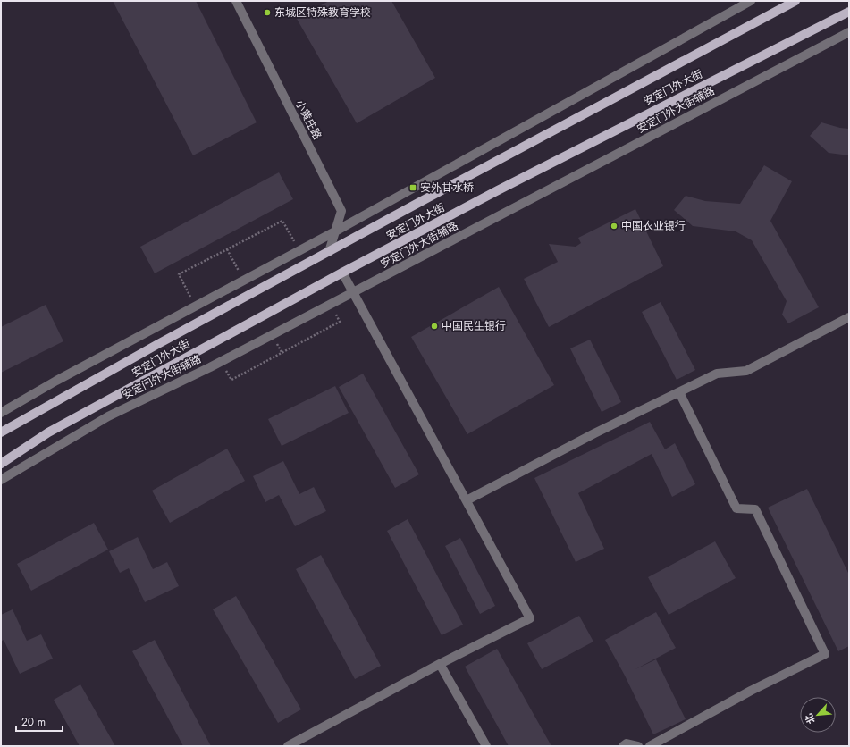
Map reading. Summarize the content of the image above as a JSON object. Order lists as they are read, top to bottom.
{
  "streets": {
    "main road": ["安定门外大街"],
    "street": ["安定门外大街辅路", "小黄庄路"]
  },
  "crossings": [
    ["安定门外大街", "小黄庄路"]
  ],
  "places": {
    "other": ["东城区特殊教育学校", "中国农业银行", "中国民生银行"],
    "transit": ["安外甘水桥"]
  },
  "scale_bar": "20 m",
  "north": "bottom left"
}
